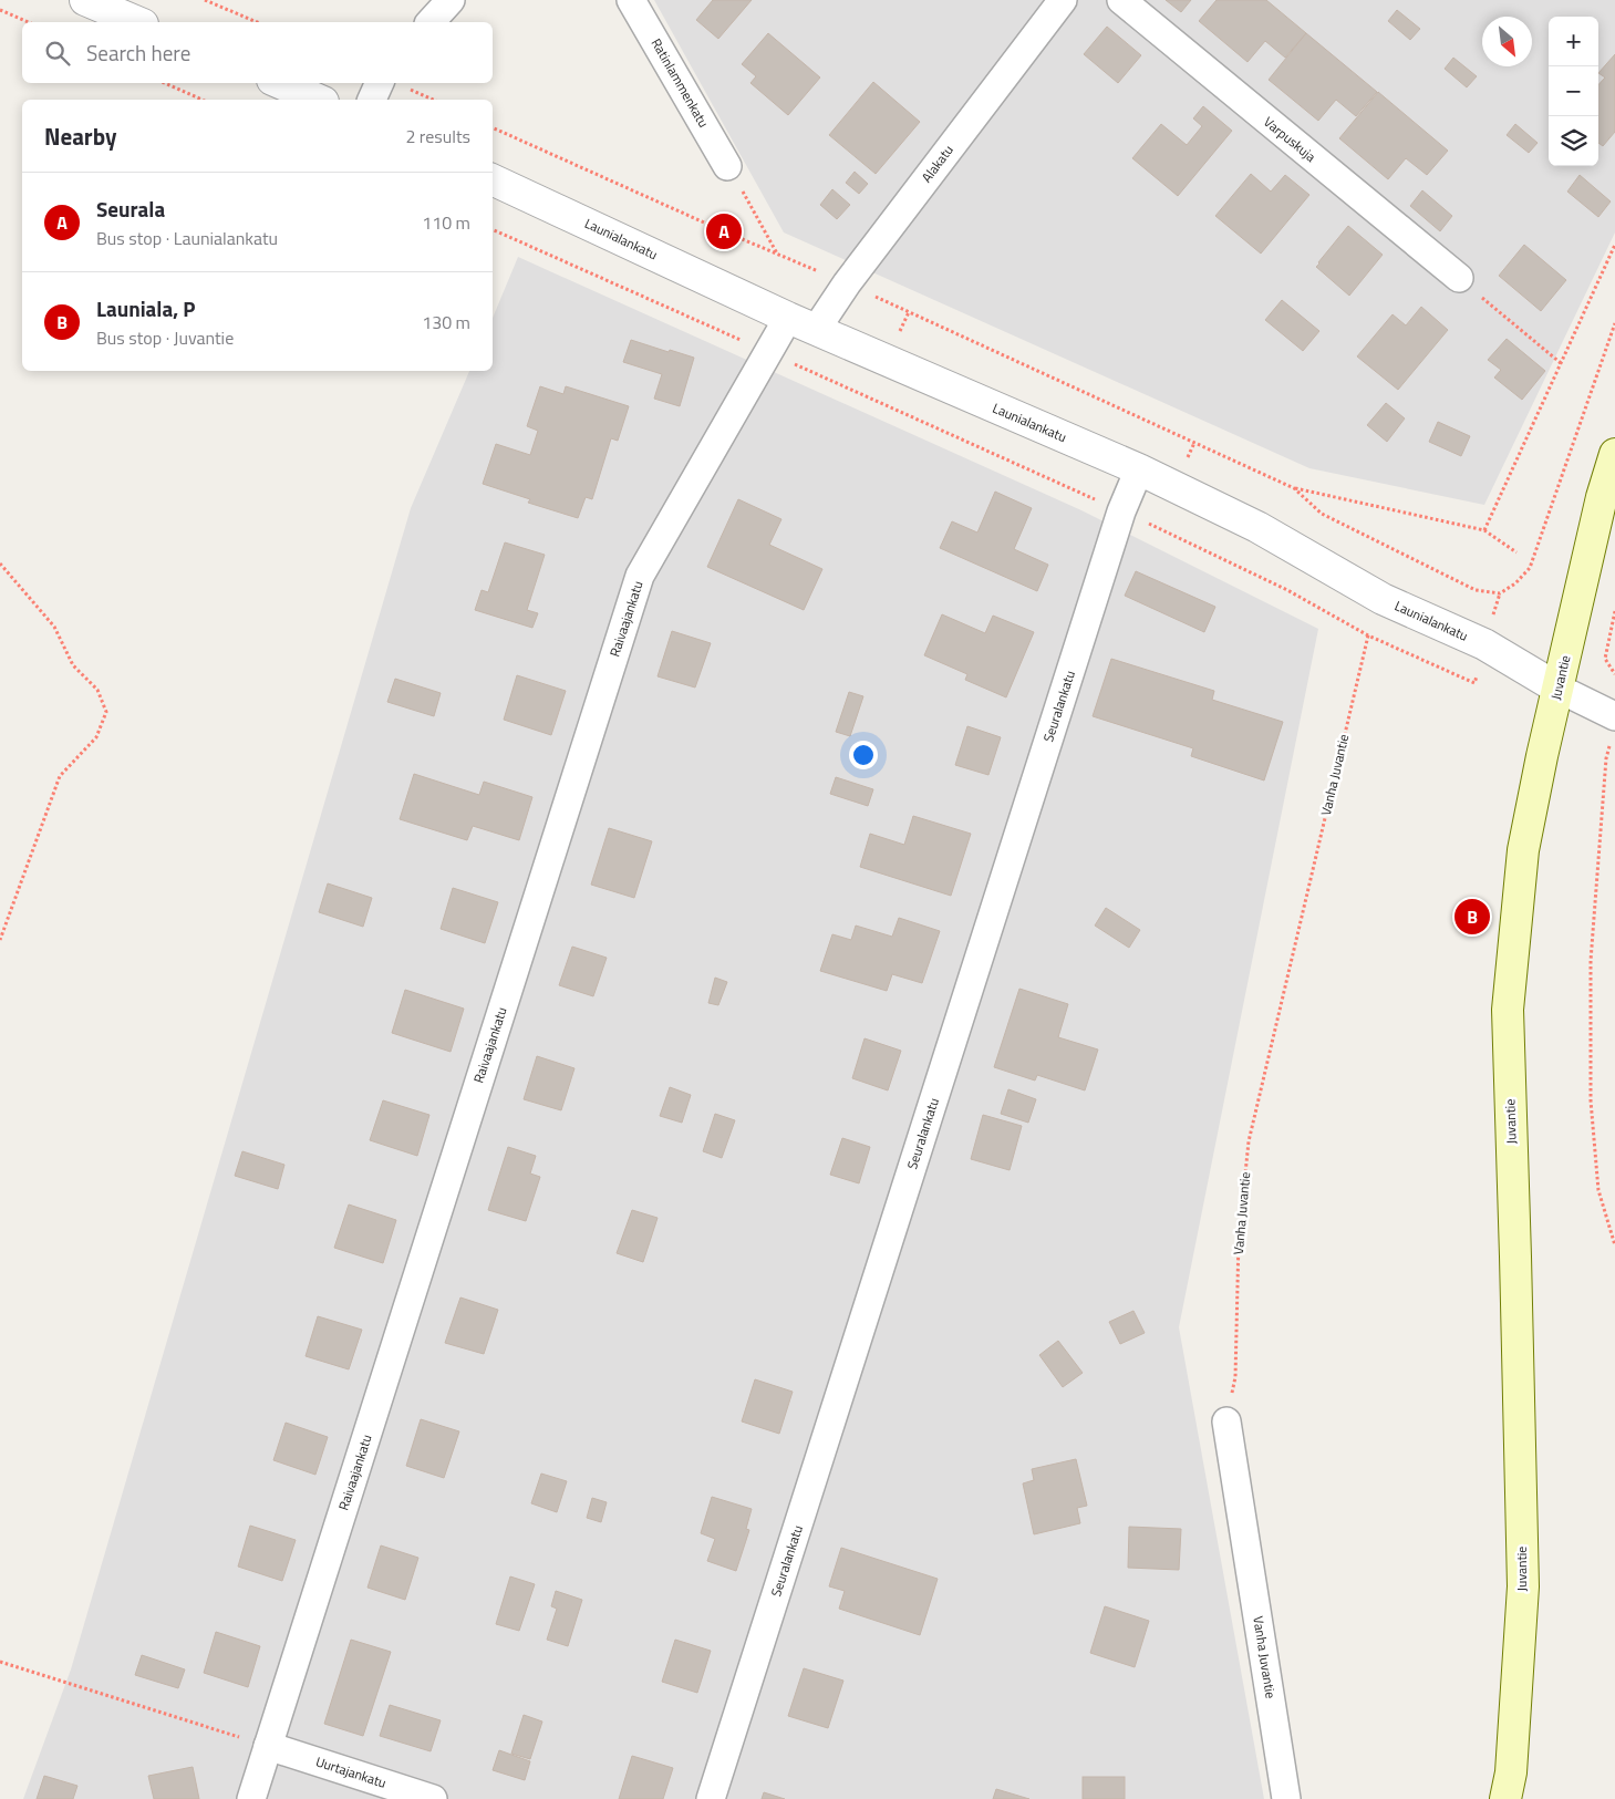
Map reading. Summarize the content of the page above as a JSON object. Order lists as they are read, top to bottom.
{
  "streets": {
    "main road": ["Juvantie"],
    "street": [
      "Ratinlammenkatu",
      "Varpuskuja",
      "Alakatu",
      "Launialankatu",
      "Raivaajankatu",
      "Seuralankatu",
      "Vanha Juvantie",
      "Uurtajankatu"
    ]
  },
  "crossings": [
    ["Alakatu", "Launialankatu"],
    ["Launialankatu", "Raivaajankatu"],
    ["Launialankatu", "Juvantie"],
    ["Launialankatu", "Seuralankatu"],
    ["Raivaajankatu", "Uurtajankatu"]
  ],
  "north": "bottom right",
  "page": {
    "map_buttons": ["+", "−"],
    "search": "Search here",
    "heading": ["Nearby", "2 results"],
    "list": [
      {
        "mark": "A",
        "name": "Seurala",
        "note": "Bus stop · Launialankatu",
        "value": "110 m"
      },
      {
        "mark": "B",
        "name": "Launiala, P",
        "note": "Bus stop · Juvantie",
        "value": "130 m"
      }
    ],
    "pins": ["A", "B"]
  }
}
